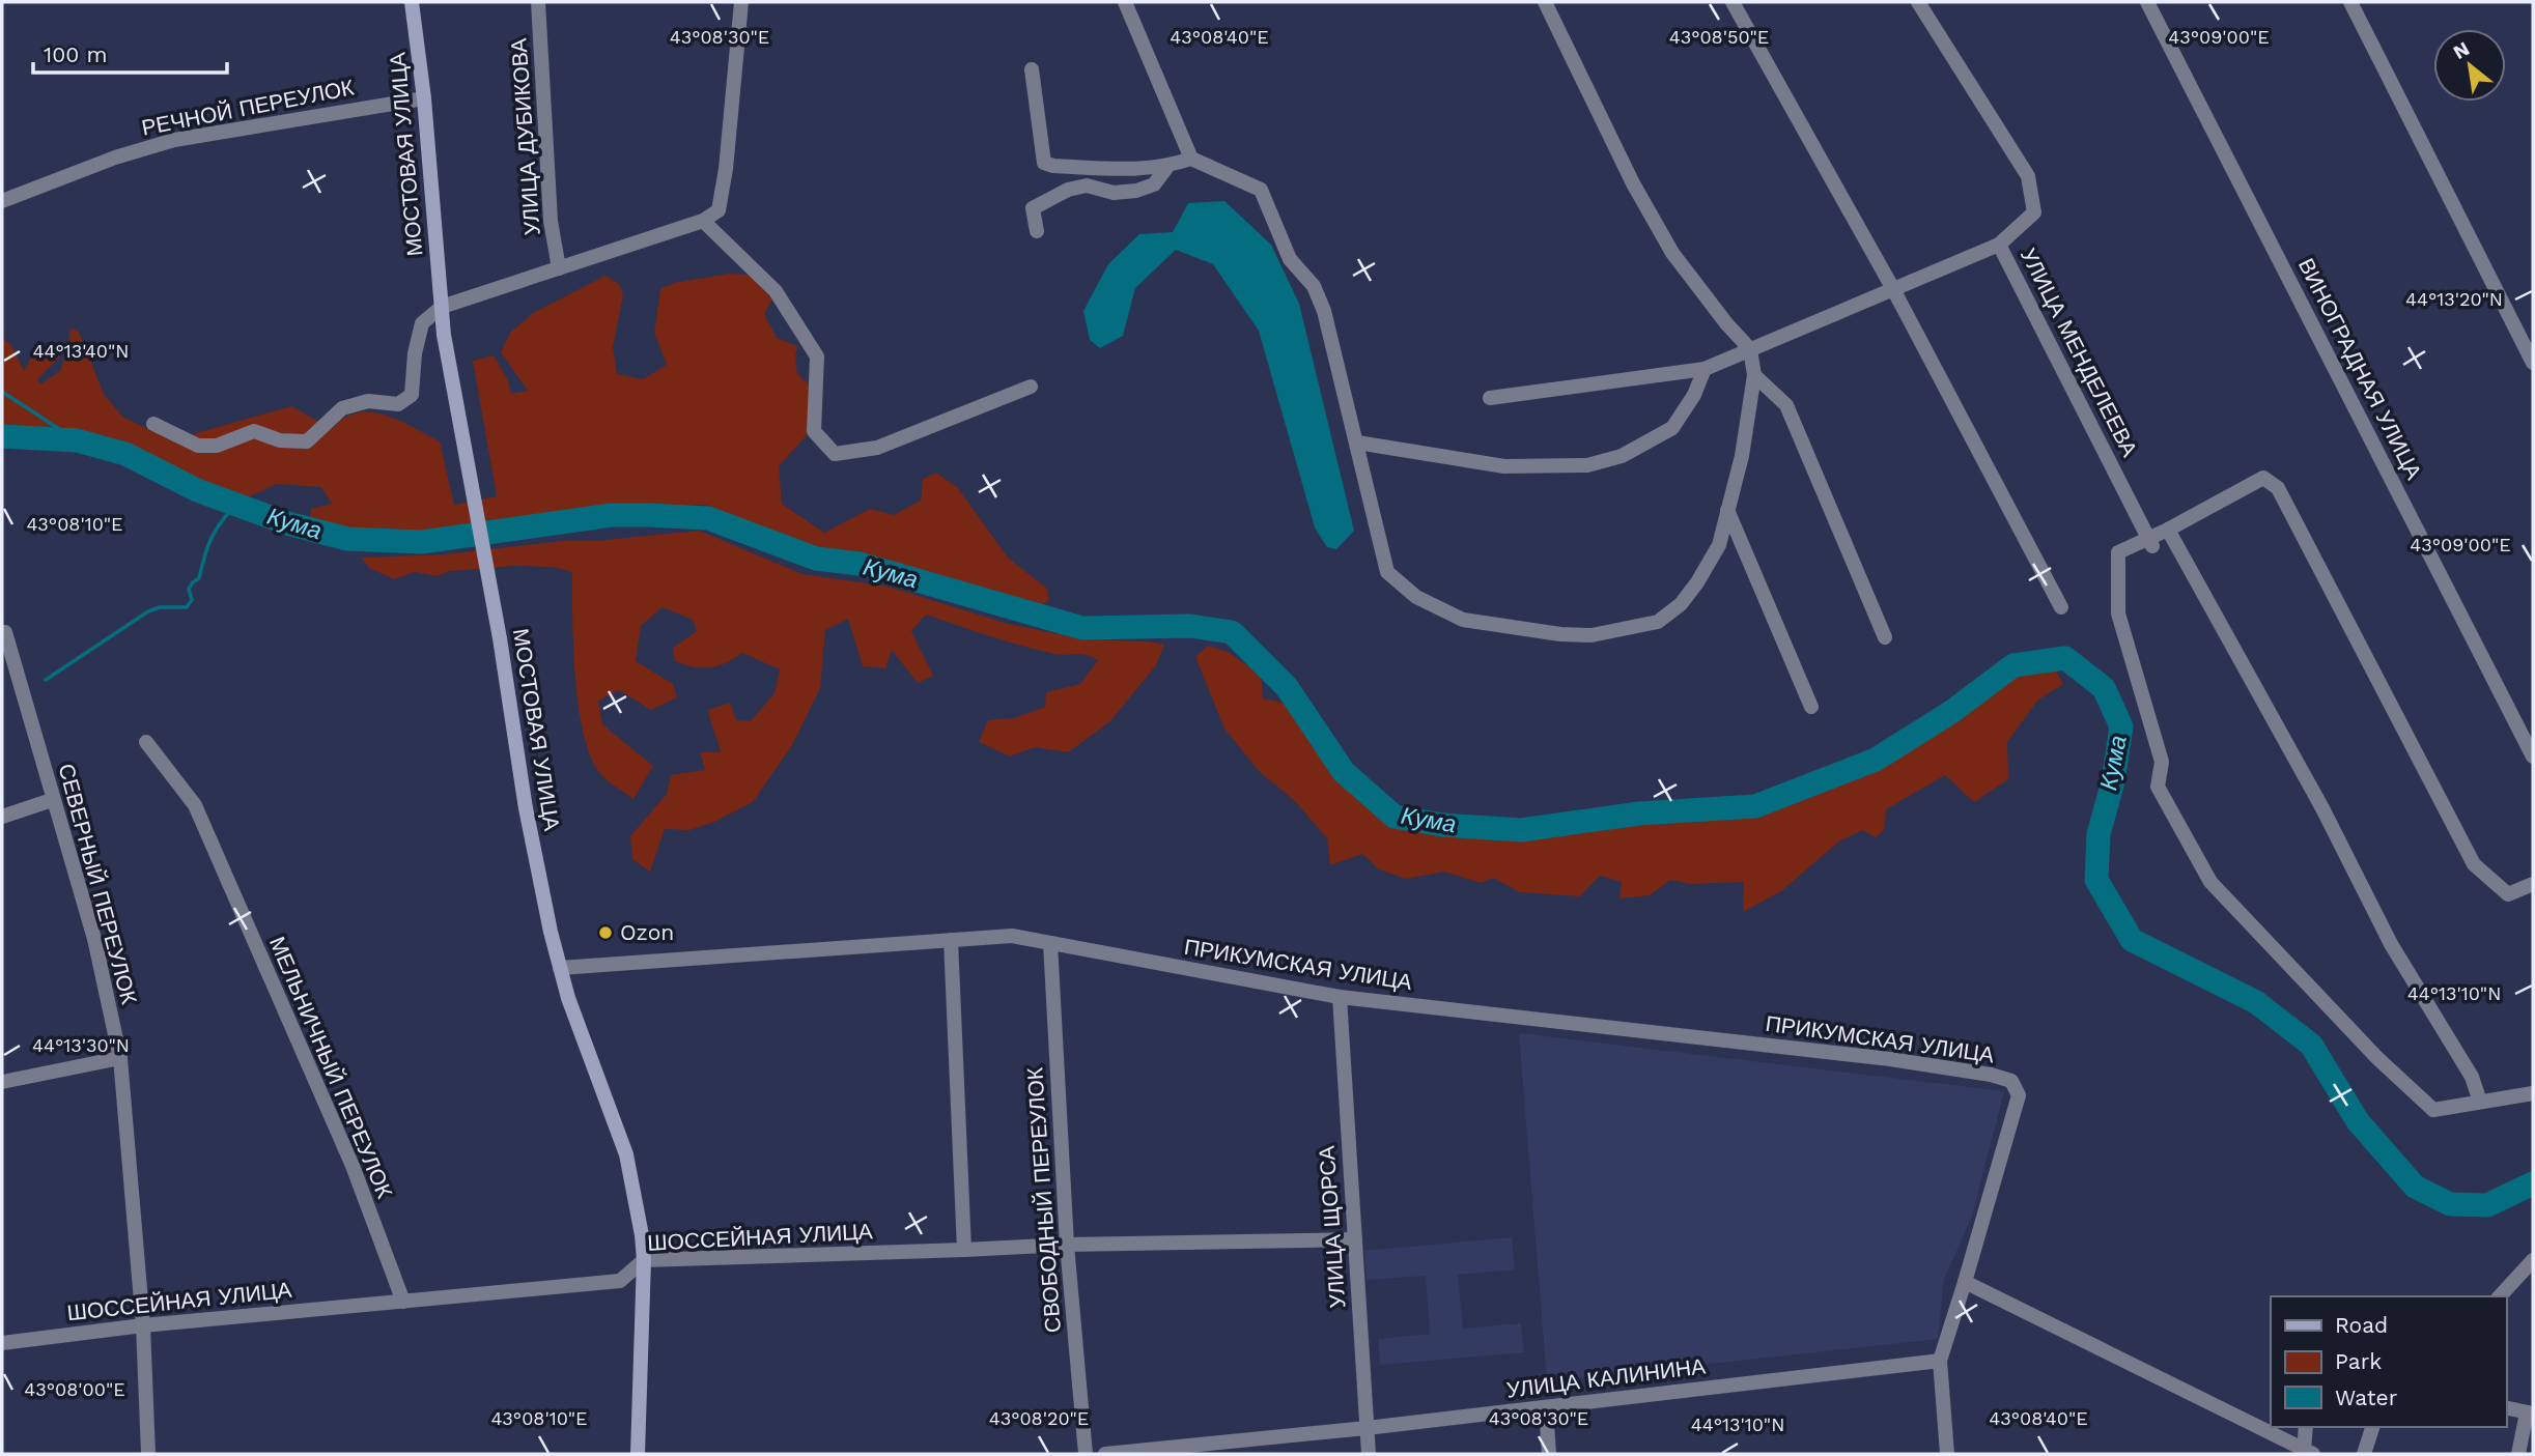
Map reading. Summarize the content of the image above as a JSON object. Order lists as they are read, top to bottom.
{
  "streets": {
    "main road": ["МОСТОВАЯ УЛИЦА"],
    "street": [
      "РЕЧНОЙ ПЕРЕУЛОК",
      "УЛИЦА ДУБИКОВА",
      "УЛИЦА МЕНДЕЛЕЕВА",
      "ВИНОГРАДНАЯ УЛИЦА",
      "СЕВЕРНЫЙ ПЕРЕУЛОК",
      "ПРИКУМСКАЯ УЛИЦА",
      "МЕЛЬНИЧНЫЙ ПЕРЕУЛОК",
      "СВОБОДНЫЙ ПЕРЕУЛОК",
      "УЛИЦА ЩОРСА",
      "ШОССЕЙНАЯ УЛИЦА",
      "УЛИЦА КАЛИНИНА"
    ]
  },
  "crossings": [
    ["РЕЧНОЙ ПЕРЕУЛОК", "МОСТОВАЯ УЛИЦА"],
    ["МОСТОВАЯ УЛИЦА", "ПРИКУМСКАЯ УЛИЦА"],
    ["МОСТОВАЯ УЛИЦА", "ШОССЕЙНАЯ УЛИЦА"],
    ["СЕВЕРНЫЙ ПЕРЕУЛОК", "ШОССЕЙНАЯ УЛИЦА"],
    ["ПРИКУМСКАЯ УЛИЦА", "СВОБОДНЫЙ ПЕРЕУЛОК"],
    ["ПРИКУМСКАЯ УЛИЦА", "УЛИЦА ЩОРСА"],
    ["МЕЛЬНИЧНЫЙ ПЕРЕУЛОК", "ШОССЕЙНАЯ УЛИЦА"],
    ["СВОБОДНЫЙ ПЕРЕУЛОК", "ШОССЕЙНАЯ УЛИЦА"],
    ["УЛИЦА ЩОРСА", "ШОССЕЙНАЯ УЛИЦА"],
    ["УЛИЦА ЩОРСА", "УЛИЦА КАЛИНИНА"]
  ],
  "water": ["Кума"],
  "places": ["Ozon"],
  "legend": ["Road", "Park", "Water"],
  "scale_bar": "100 m",
  "north": "top left",
  "coordinates": [
    "43°08'30\"E",
    "43°08'40\"E",
    "43°08'50\"E",
    "43°09'00\"E",
    "44°13'20\"N",
    "44°13'40\"N",
    "43°08'10\"E",
    "44°13'10\"N",
    "44°13'30\"N",
    "43°08'00\"E",
    "43°08'20\"E"
  ]
}
